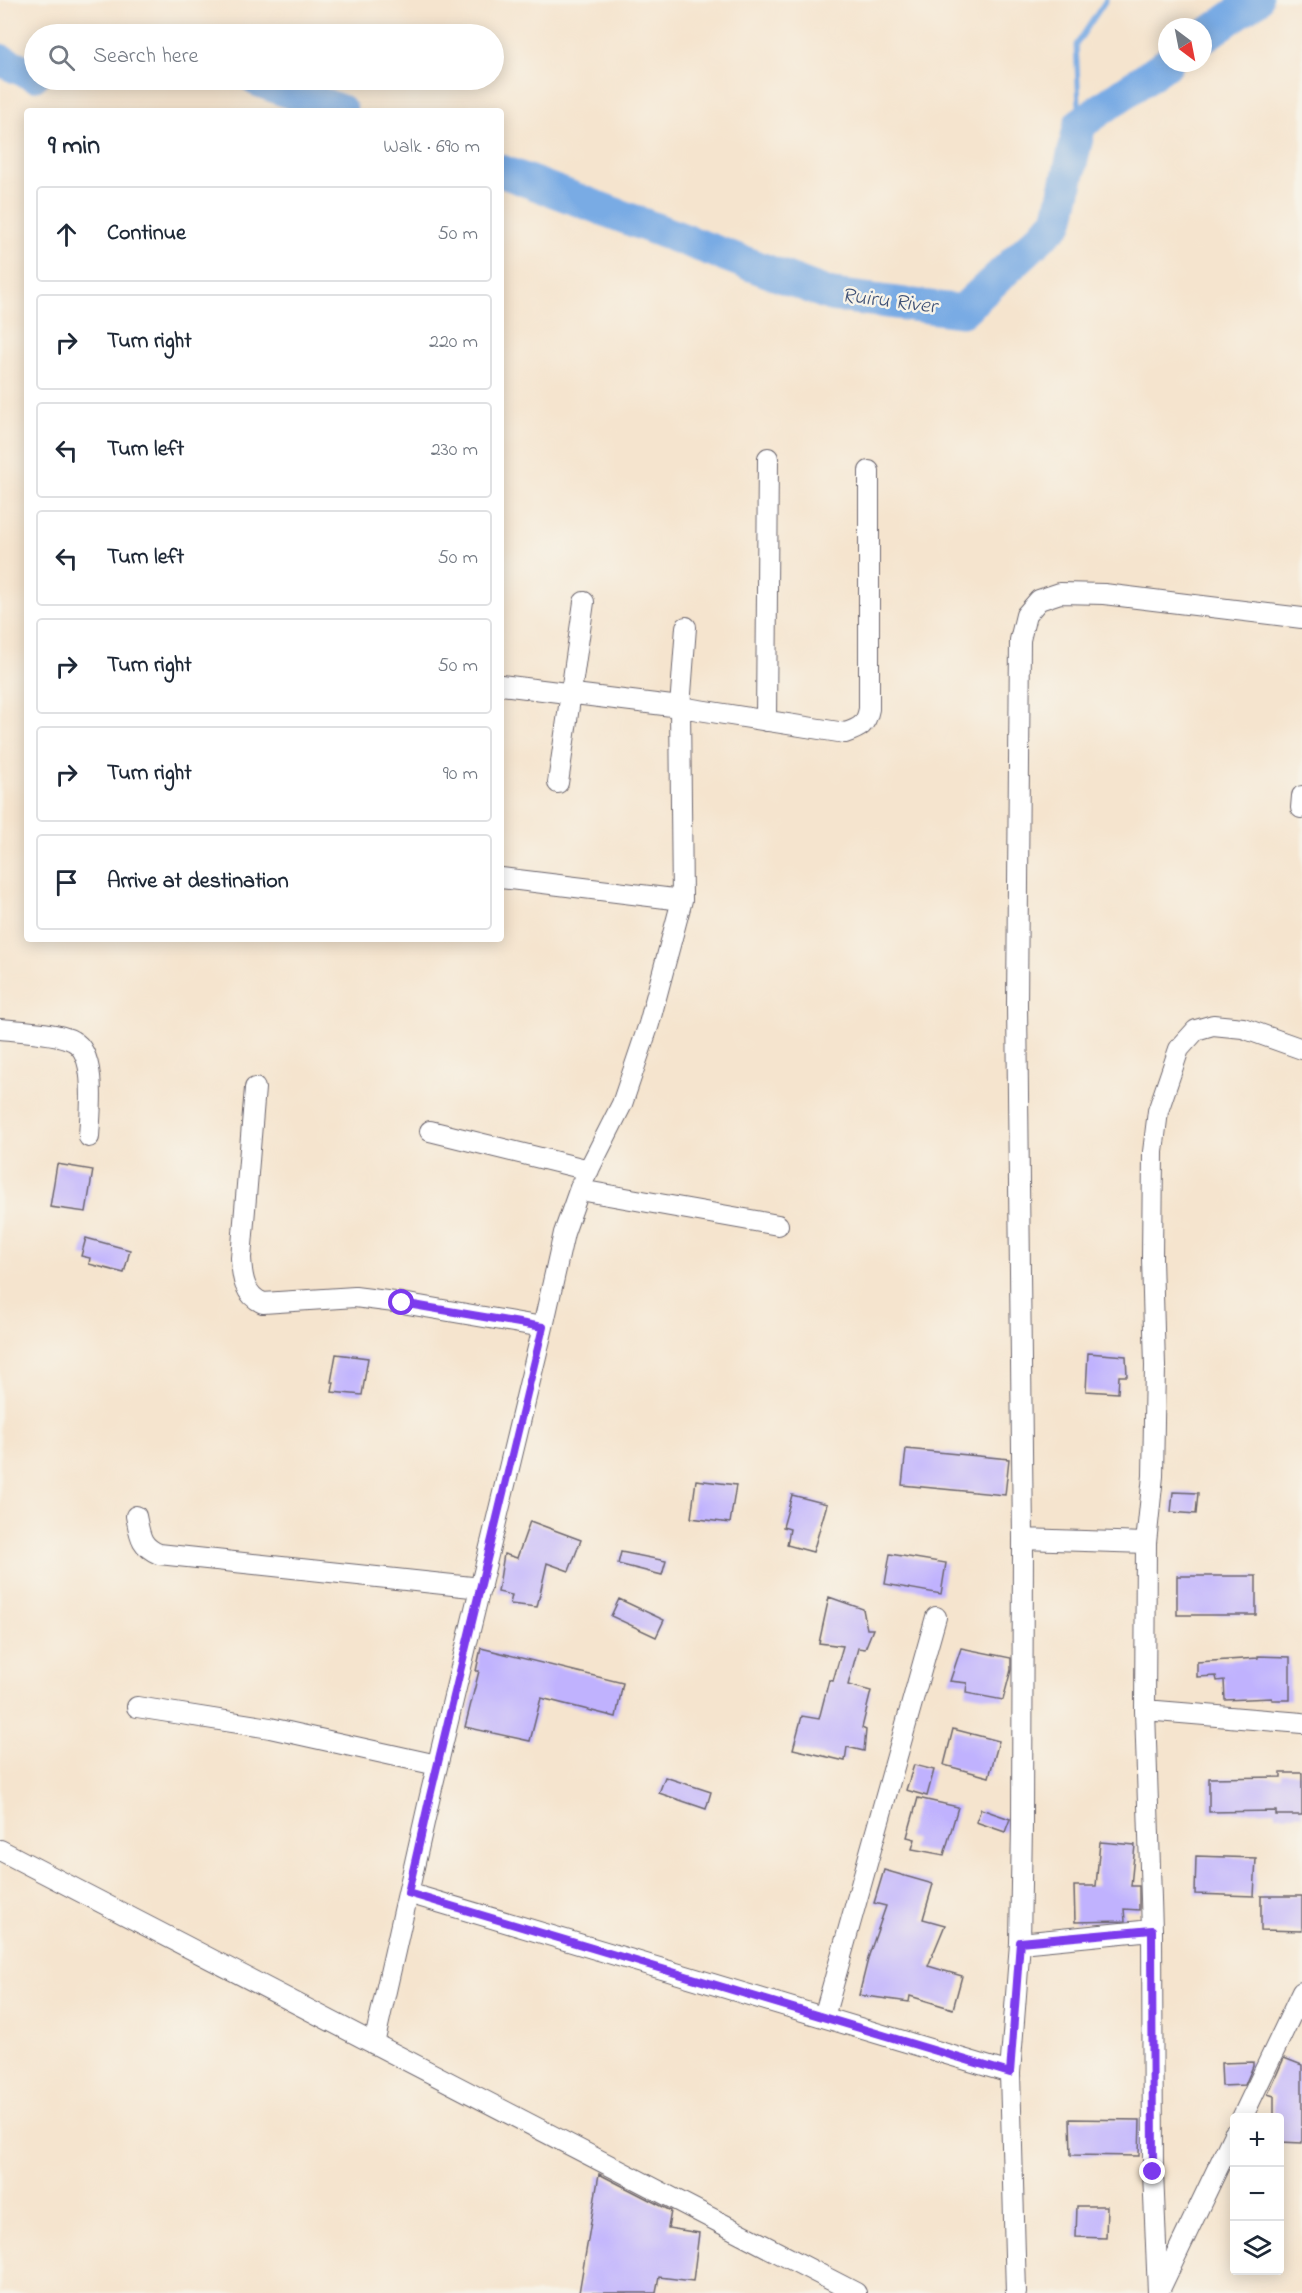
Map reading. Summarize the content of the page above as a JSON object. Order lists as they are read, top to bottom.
{
  "water": ["Ruiru River"],
  "north": "bottom right",
  "page": {
    "search": "Search here",
    "heading": ["9 min", "Walk · 690 m"],
    "list": [
      ["Continue", "50 m"],
      ["Turn right", "220 m"],
      ["Turn left", "230 m"],
      ["Turn left", "50 m"],
      ["Turn right", "50 m"],
      ["Turn right", "90 m"],
      "Arrive at destination"
    ],
    "map_buttons": ["+", "−"]
  }
}
